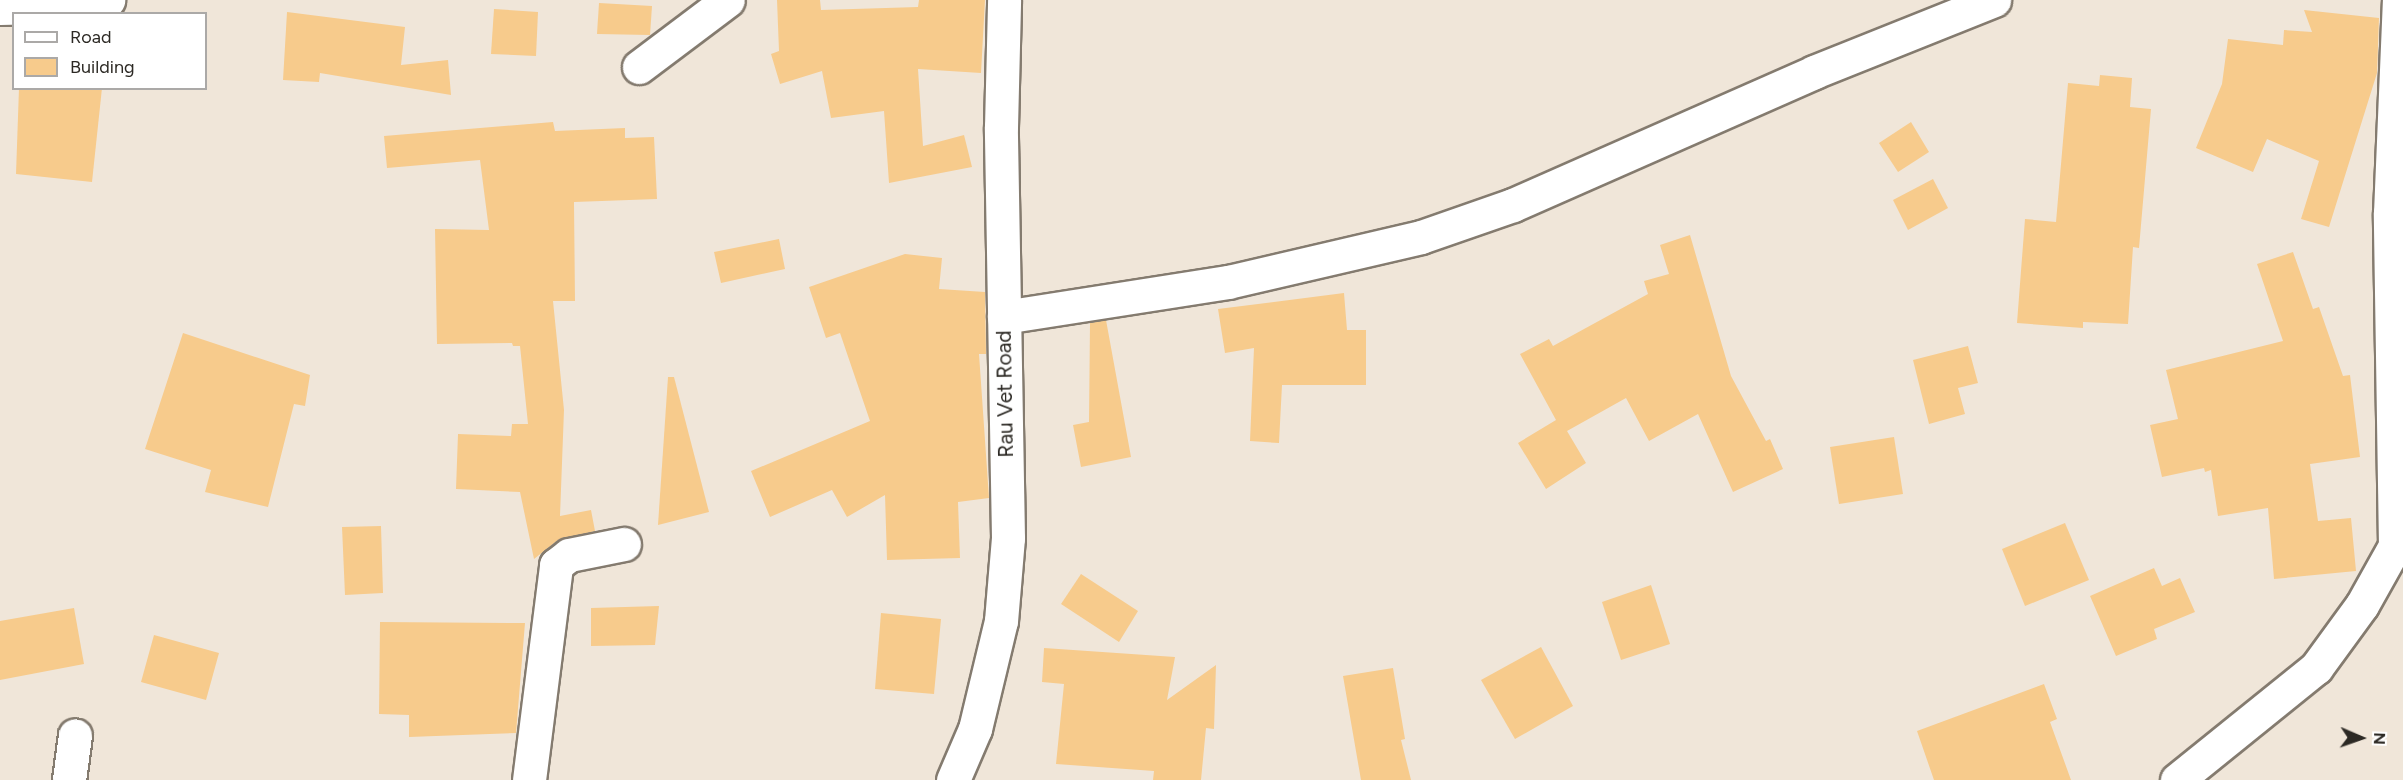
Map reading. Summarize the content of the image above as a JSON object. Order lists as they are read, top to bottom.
{
  "streets": {
    "street": ["Rau Vet Road"]
  },
  "legend": ["Road", "Building"],
  "north": "right"
}
